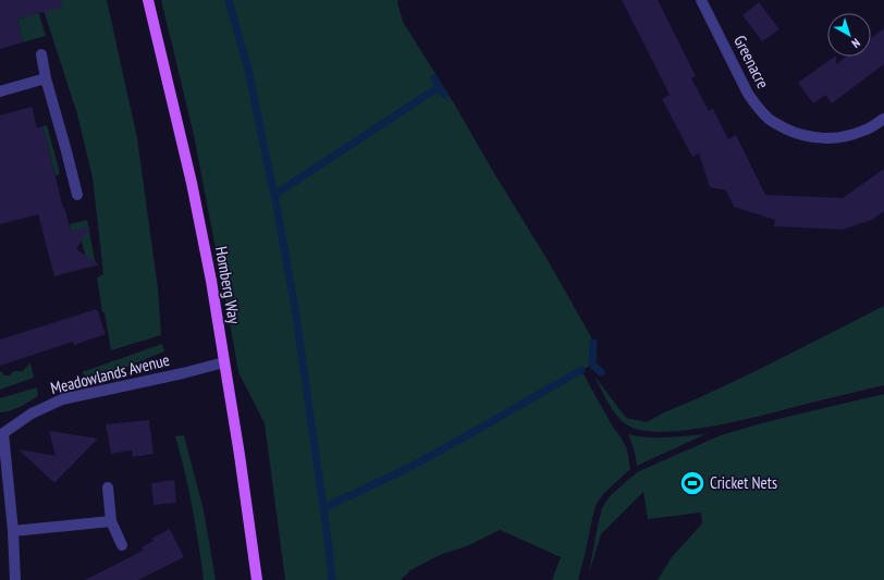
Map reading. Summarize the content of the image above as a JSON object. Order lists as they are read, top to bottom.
{
  "streets": {
    "main road": ["Homberg Way"],
    "street": ["Greenacre", "Meadowlands Avenue"]
  },
  "crossings": [
    ["Homberg Way", "Meadowlands Avenue"]
  ],
  "places": {
    "sports": ["Cricket Nets"]
  },
  "north": "bottom right"
}
